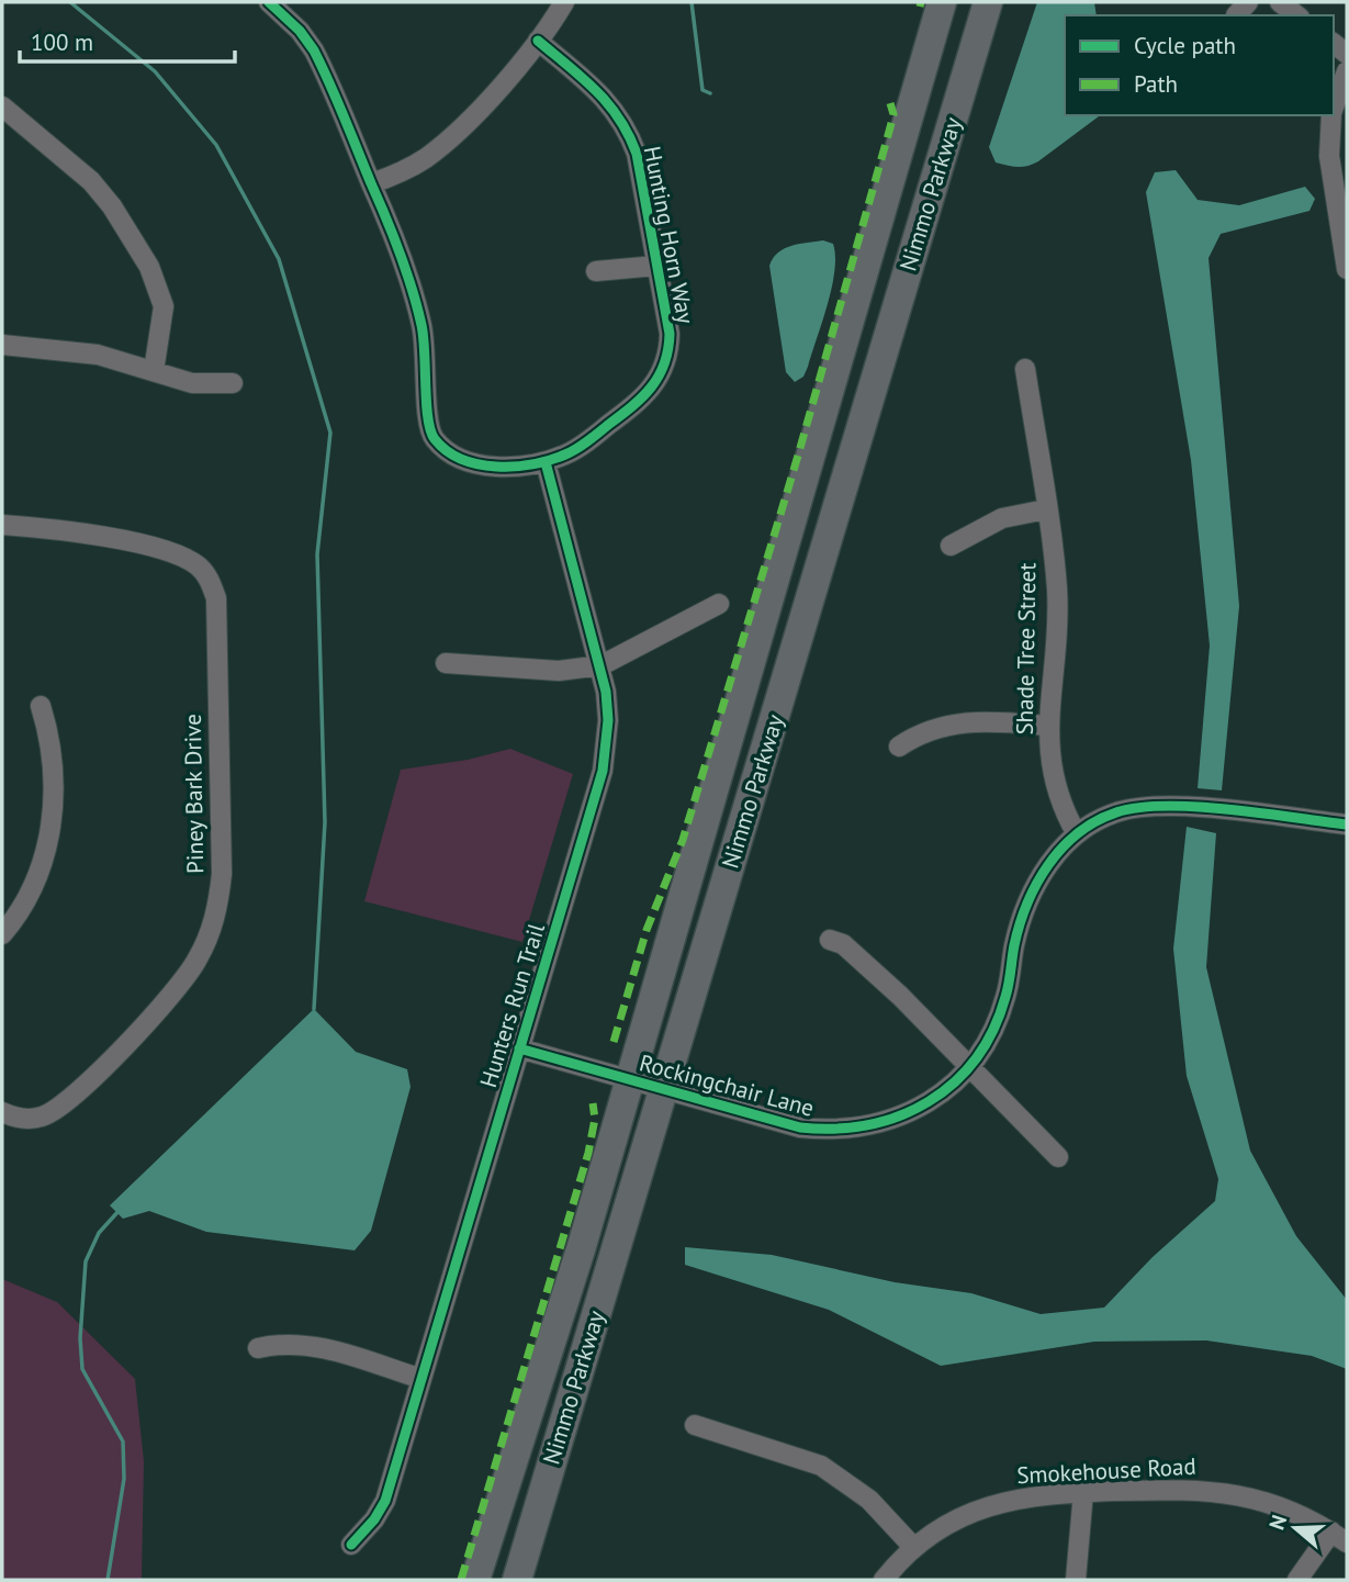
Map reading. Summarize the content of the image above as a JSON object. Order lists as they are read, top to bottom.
{
  "streets": {
    "highway": ["Nimmo Parkway"],
    "street": [
      "Hunting Horn Way",
      "Shade Tree Street",
      "Piney Bark Drive",
      "Hunters Run Trail",
      "Rockingchair Lane",
      "Smokehouse Road"
    ]
  },
  "crossings": [
    ["Nimmo Parkway", "Rockingchair Lane"],
    ["Hunting Horn Way", "Hunters Run Trail"],
    ["Shade Tree Street", "Rockingchair Lane"],
    ["Hunters Run Trail", "Rockingchair Lane"]
  ],
  "legend": ["Cycle path", "Path"],
  "scale_bar": "100 m",
  "north": "left"
}
